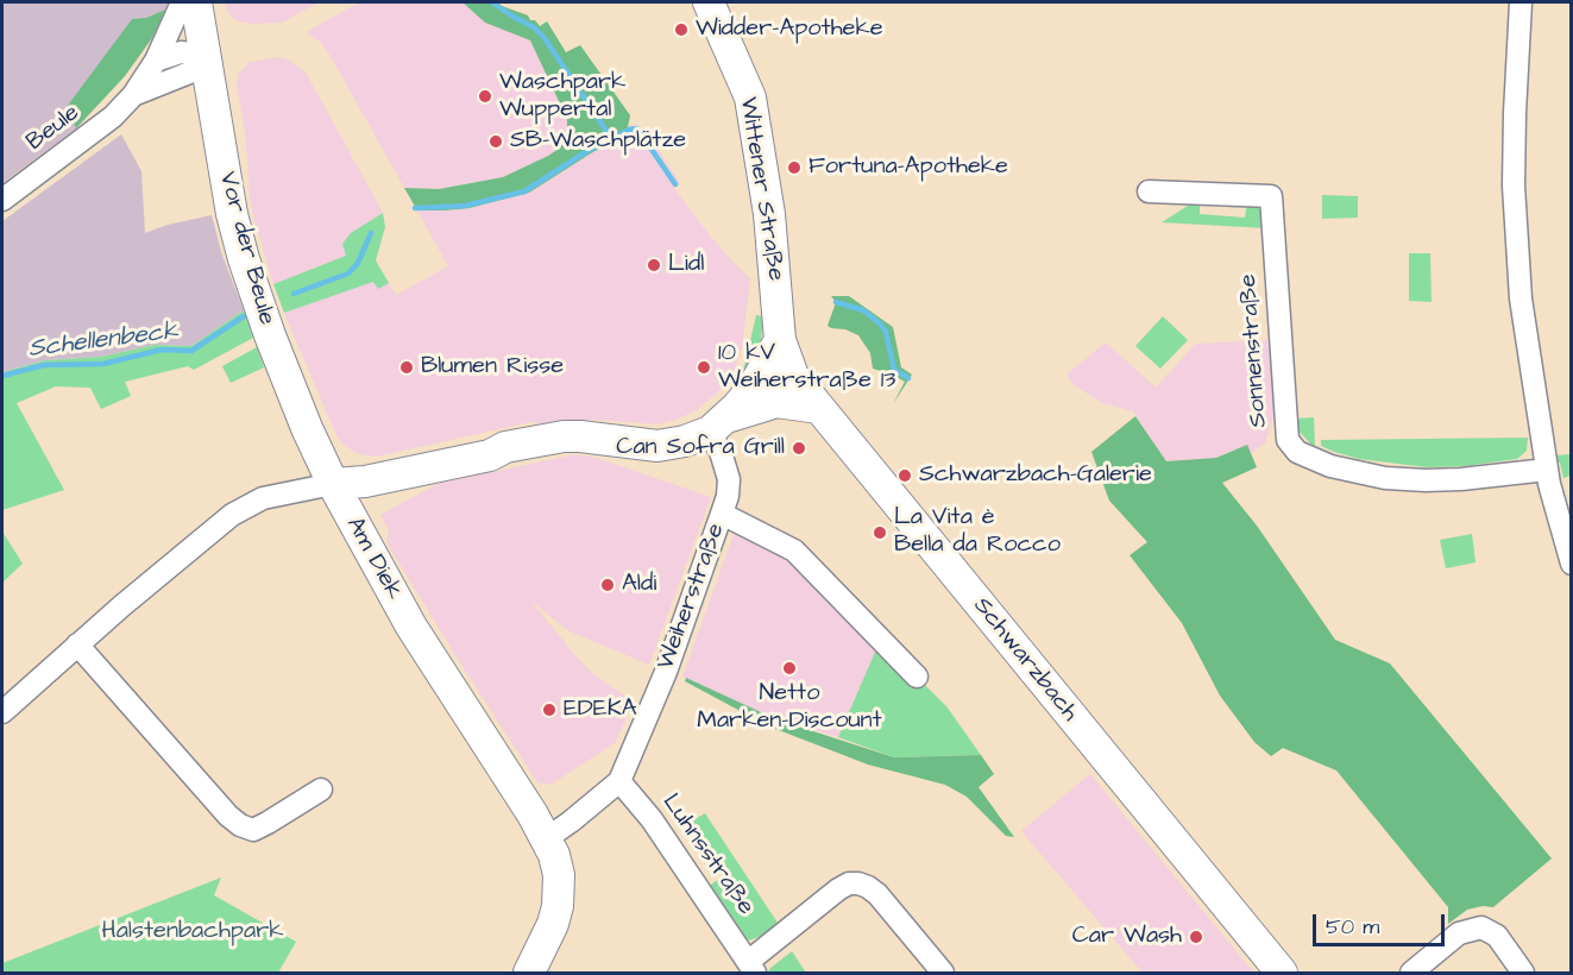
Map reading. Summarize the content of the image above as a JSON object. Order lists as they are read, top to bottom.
{
  "streets": {
    "street": [
      "Beule",
      "Wittener Straße",
      "Vor der Beule",
      "Sonnenstraße",
      "Am Diek",
      "Weiherstraße",
      "Schwarzbach",
      "Luhnsstraße"
    ]
  },
  "crossings": [
    ["Beule", "Vor der Beule"],
    ["Wittener Straße", "Schwarzbach"],
    ["Vor der Beule", "Am Diek"],
    ["Am Diek", "Weiherstraße"],
    ["Am Diek", "Schwarzbach"],
    ["Weiherstraße", "Luhnsstraße"]
  ],
  "water": ["Schellenbeck"],
  "parks": ["Halstenbachpark"],
  "places": [
    "Widder-Apotheke",
    "Waschpark Wuppertal",
    "SB-Waschplätze",
    "Fortuna-Apotheke",
    "Lidl",
    "Blumen Risse",
    "10 kV Weiherstraße 13",
    "Can Sofra Grill",
    "Schwarzbach-Galerie",
    "La Vita è Bella da Rocco",
    "Aldi",
    "Netto Marken-Discount",
    "EDEKA",
    "Car Wash"
  ],
  "scale_bar": "50 m"
}
